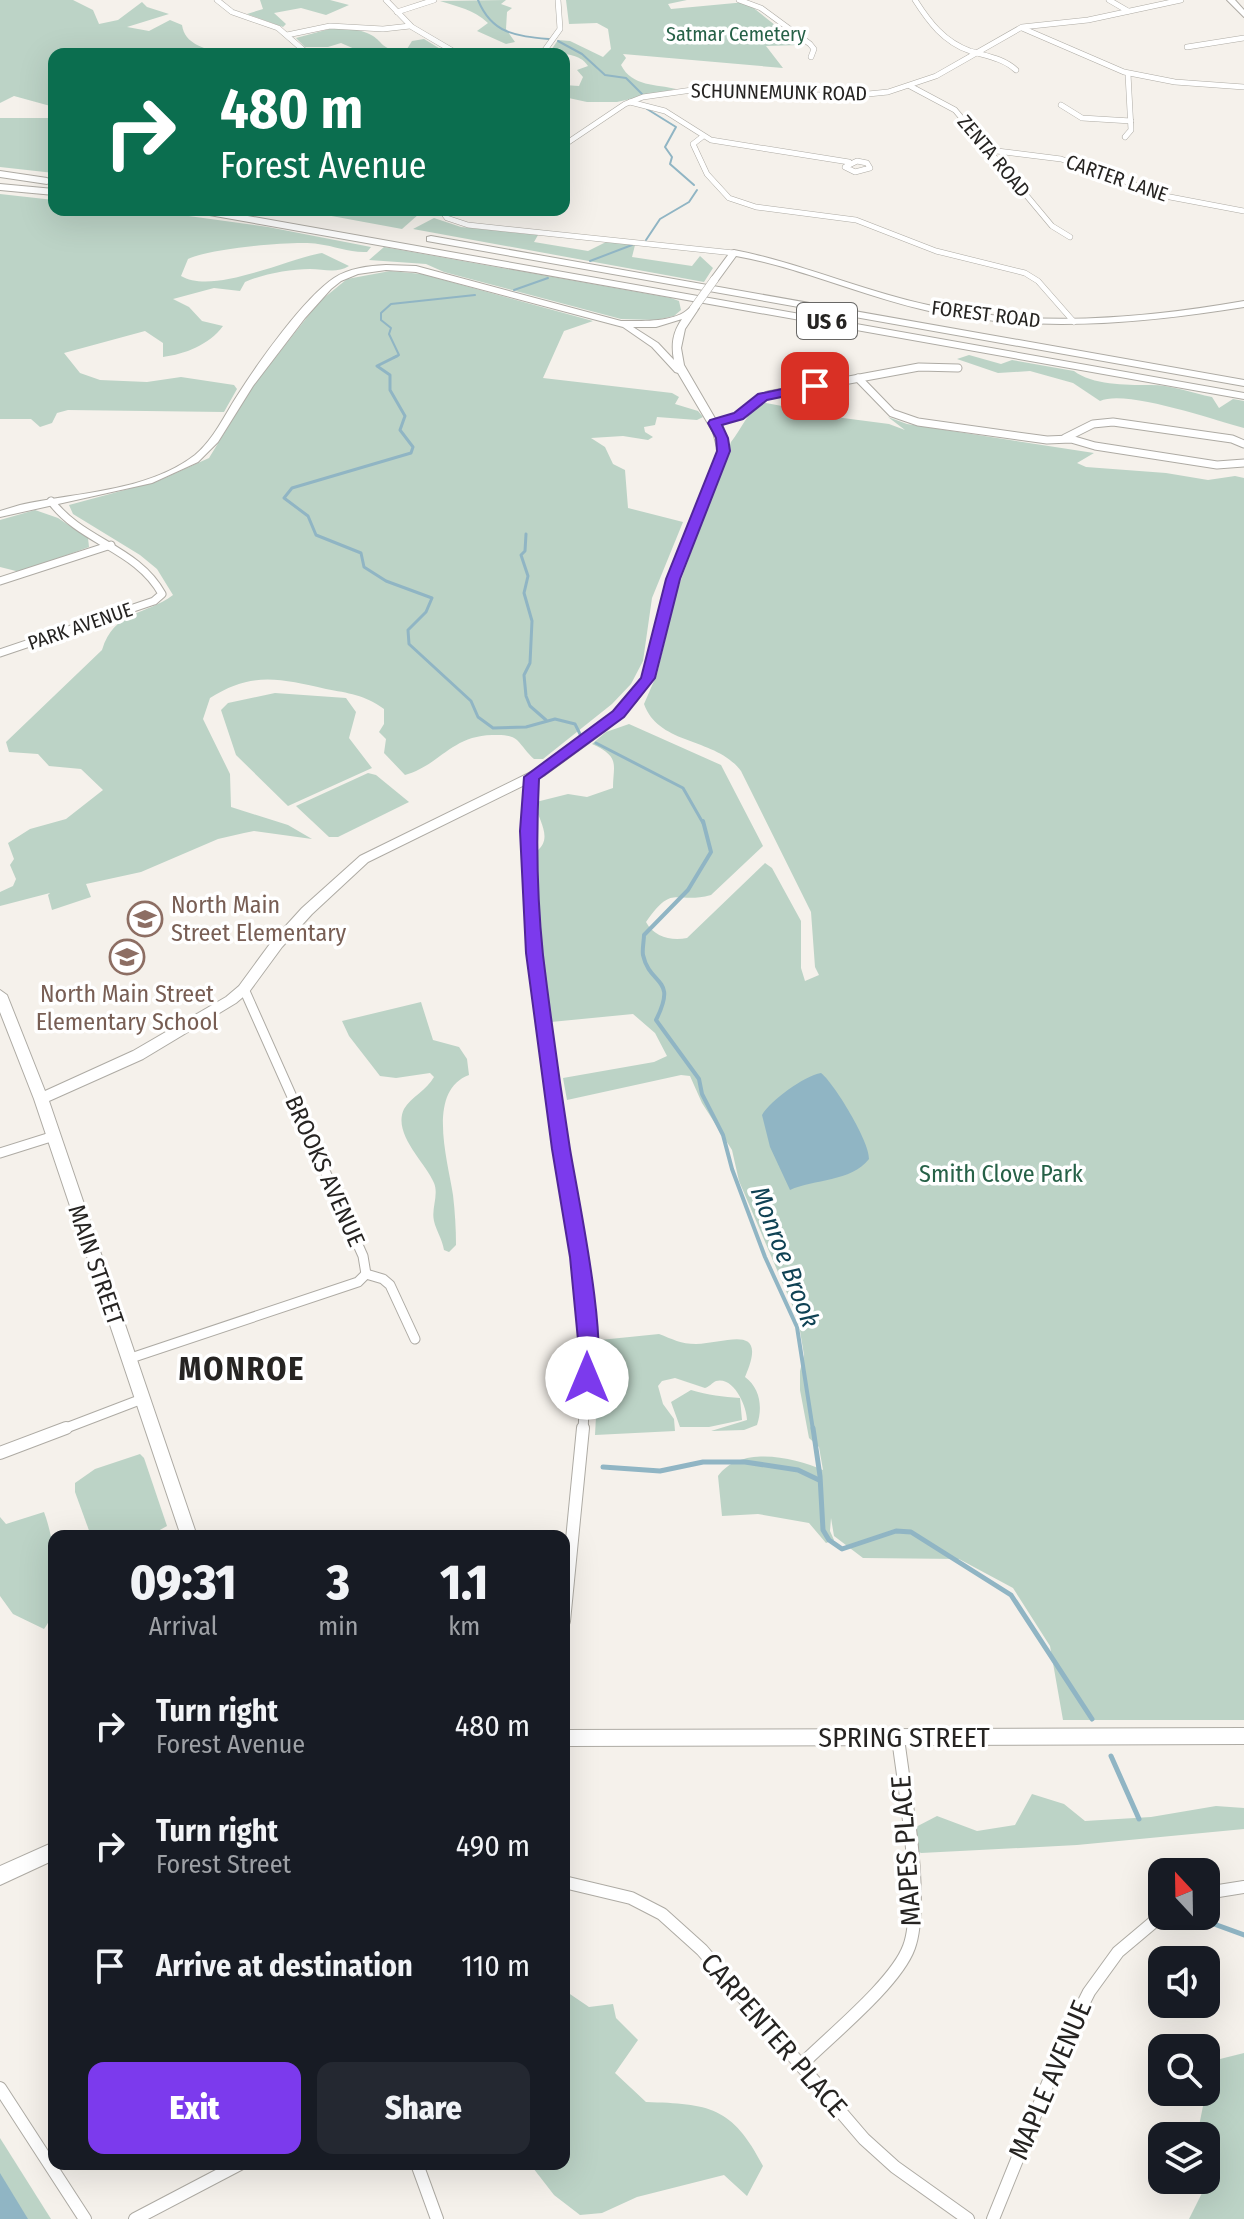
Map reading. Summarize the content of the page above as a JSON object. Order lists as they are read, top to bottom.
{
  "streets": {
    "highway": ["US 6"],
    "street": [
      "SCHUNNEMUNK ROAD",
      "ZENTA ROAD",
      "CARTER LANE",
      "FOREST ROAD",
      "PARK AVENUE",
      "BROOKS AVENUE",
      "MAIN STREET",
      "SPRING STREET",
      "MAPES PLACE",
      "CARPENTER PLACE",
      "MAPLE AVENUE"
    ]
  },
  "crossings": [
    ["SCHUNNEMUNK ROAD", "ZENTA ROAD"],
    ["ZENTA ROAD", "CARTER LANE"],
    ["SPRING STREET", "MAPES PLACE"],
    ["MAPES PLACE", "CARPENTER PLACE"]
  ],
  "districts": ["MONROE"],
  "water": ["Monroe Brook"],
  "parks": ["Satmar Cemetery", "Smith Clove Park"],
  "places": {
    "school or university": ["North Main Street Elementary", "North Main Street Elementary School"]
  },
  "north": "top",
  "page": {
    "turn": ["480 m", "Forest Avenue"],
    "eta": [
      "09:31",
      "Arrival",
      "3",
      "min",
      "1.1",
      "km"
    ],
    "list": [
      {
        "name": "Turn right",
        "note": "Forest Avenue",
        "value": "480 m"
      },
      {
        "name": "Turn right",
        "note": "Forest Street",
        "value": "490 m"
      },
      {
        "name": "Arrive at destination",
        "value": "110 m"
      }
    ],
    "buttons": ["Exit", "Share"]
  }
}
